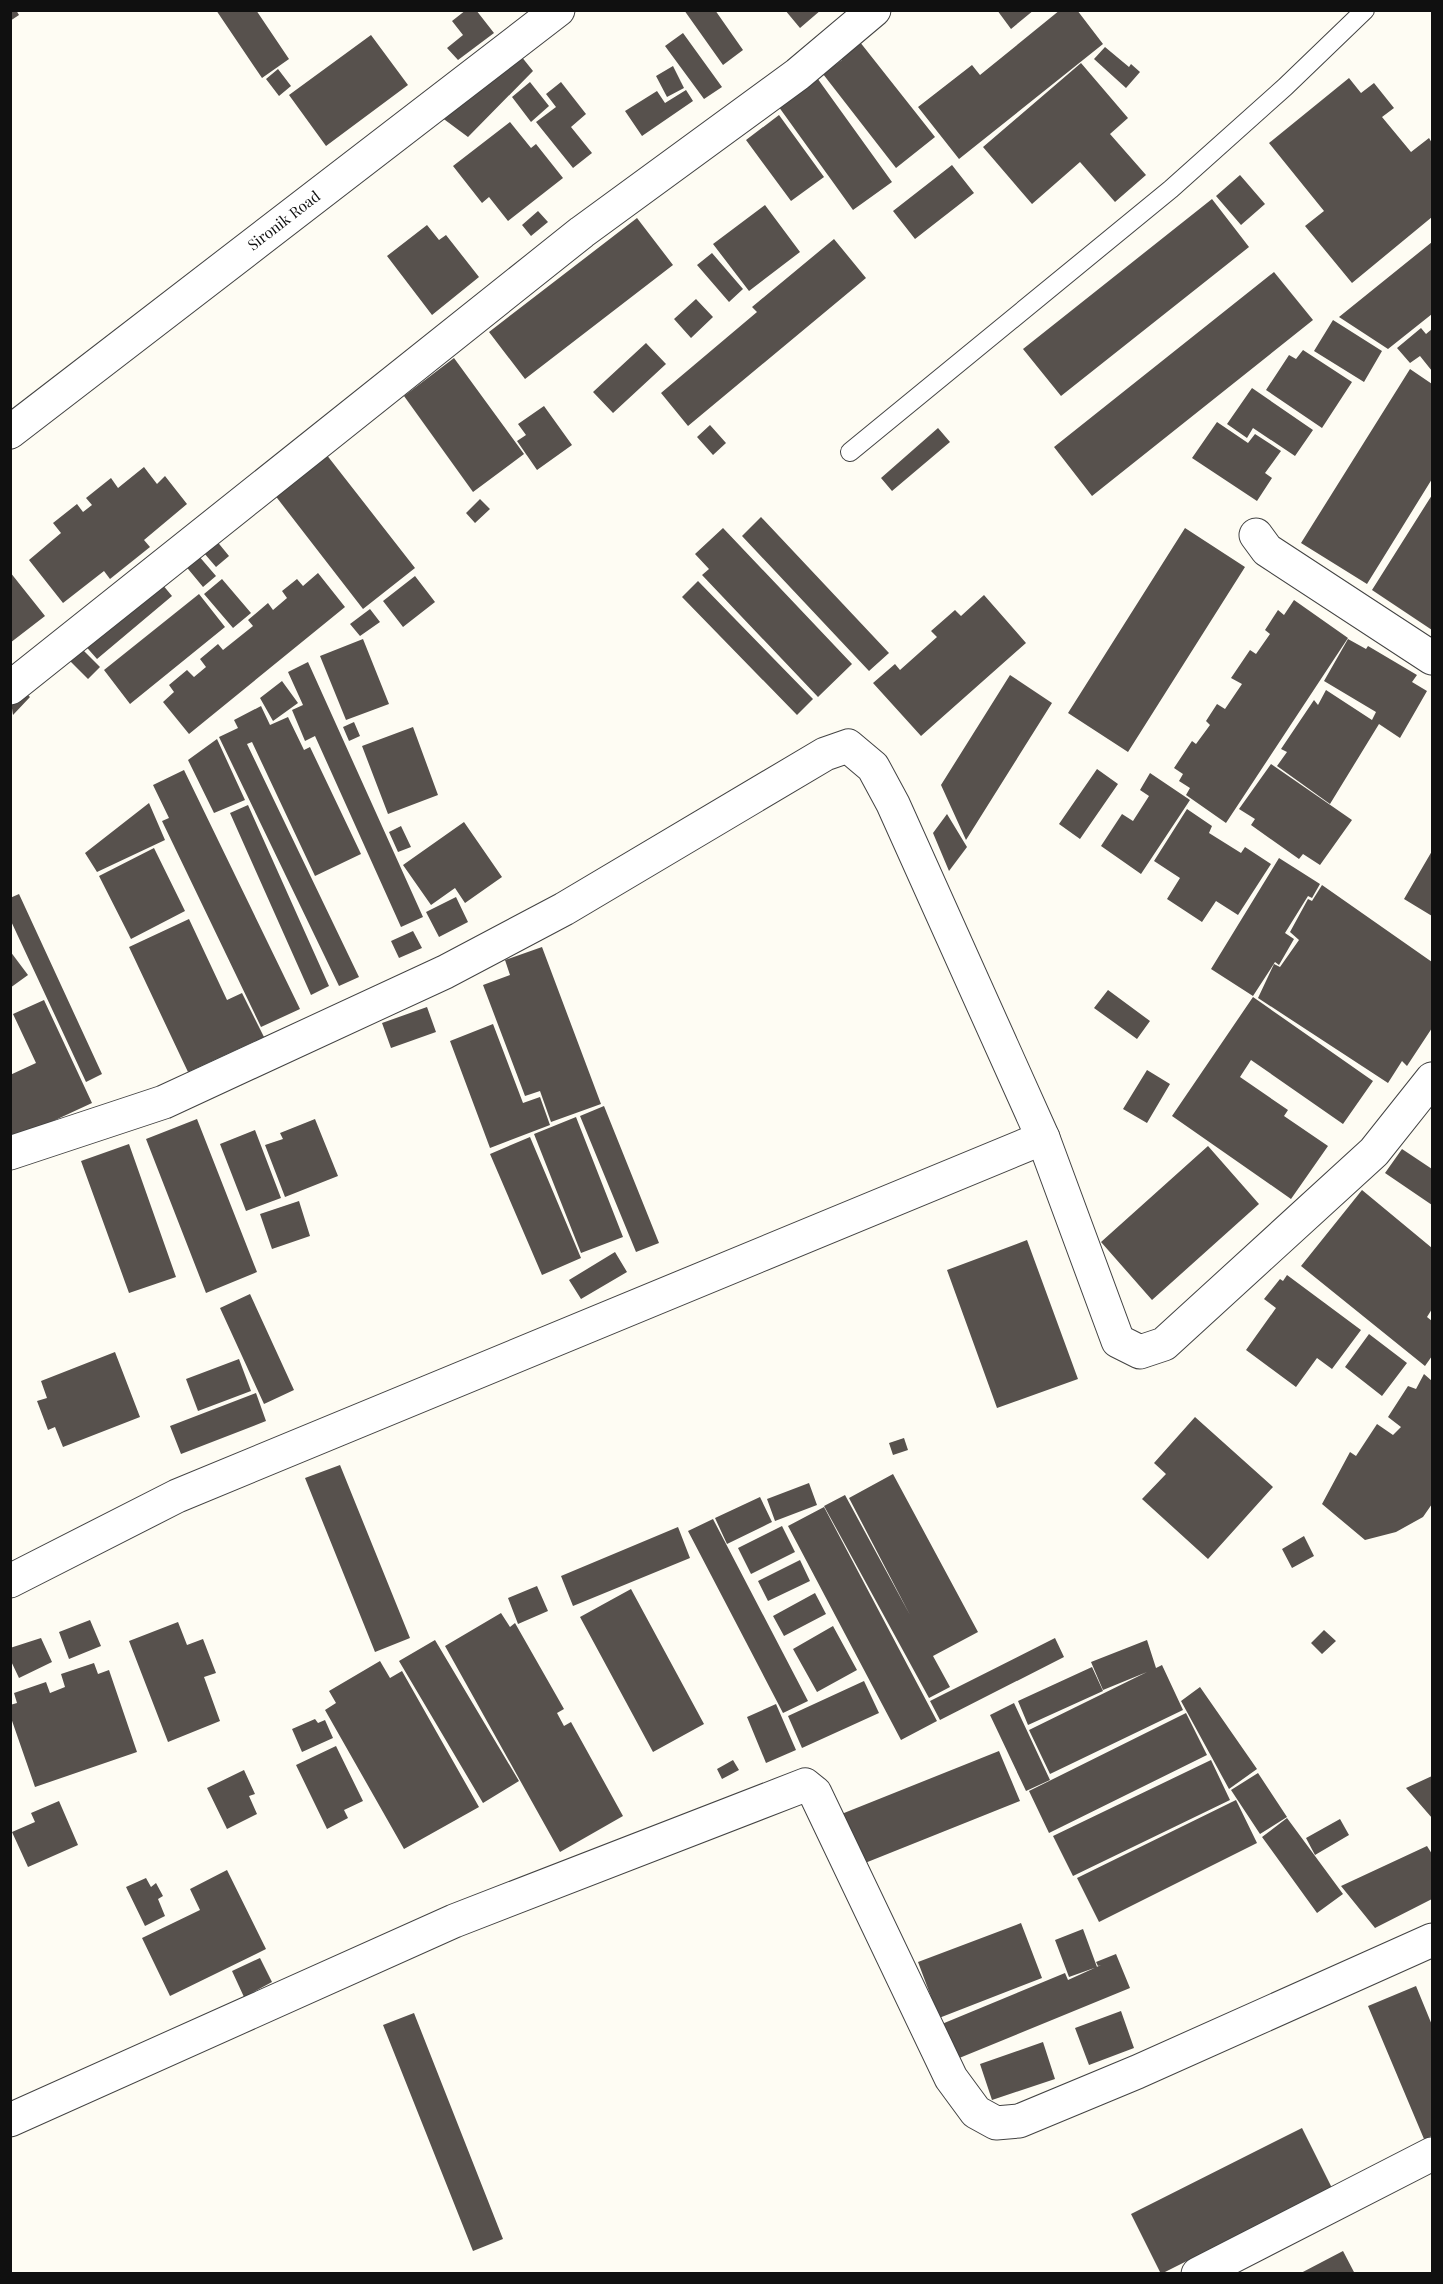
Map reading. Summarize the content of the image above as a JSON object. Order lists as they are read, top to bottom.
{
  "streets": {
    "street": ["Sironik Road"]
  }
}
